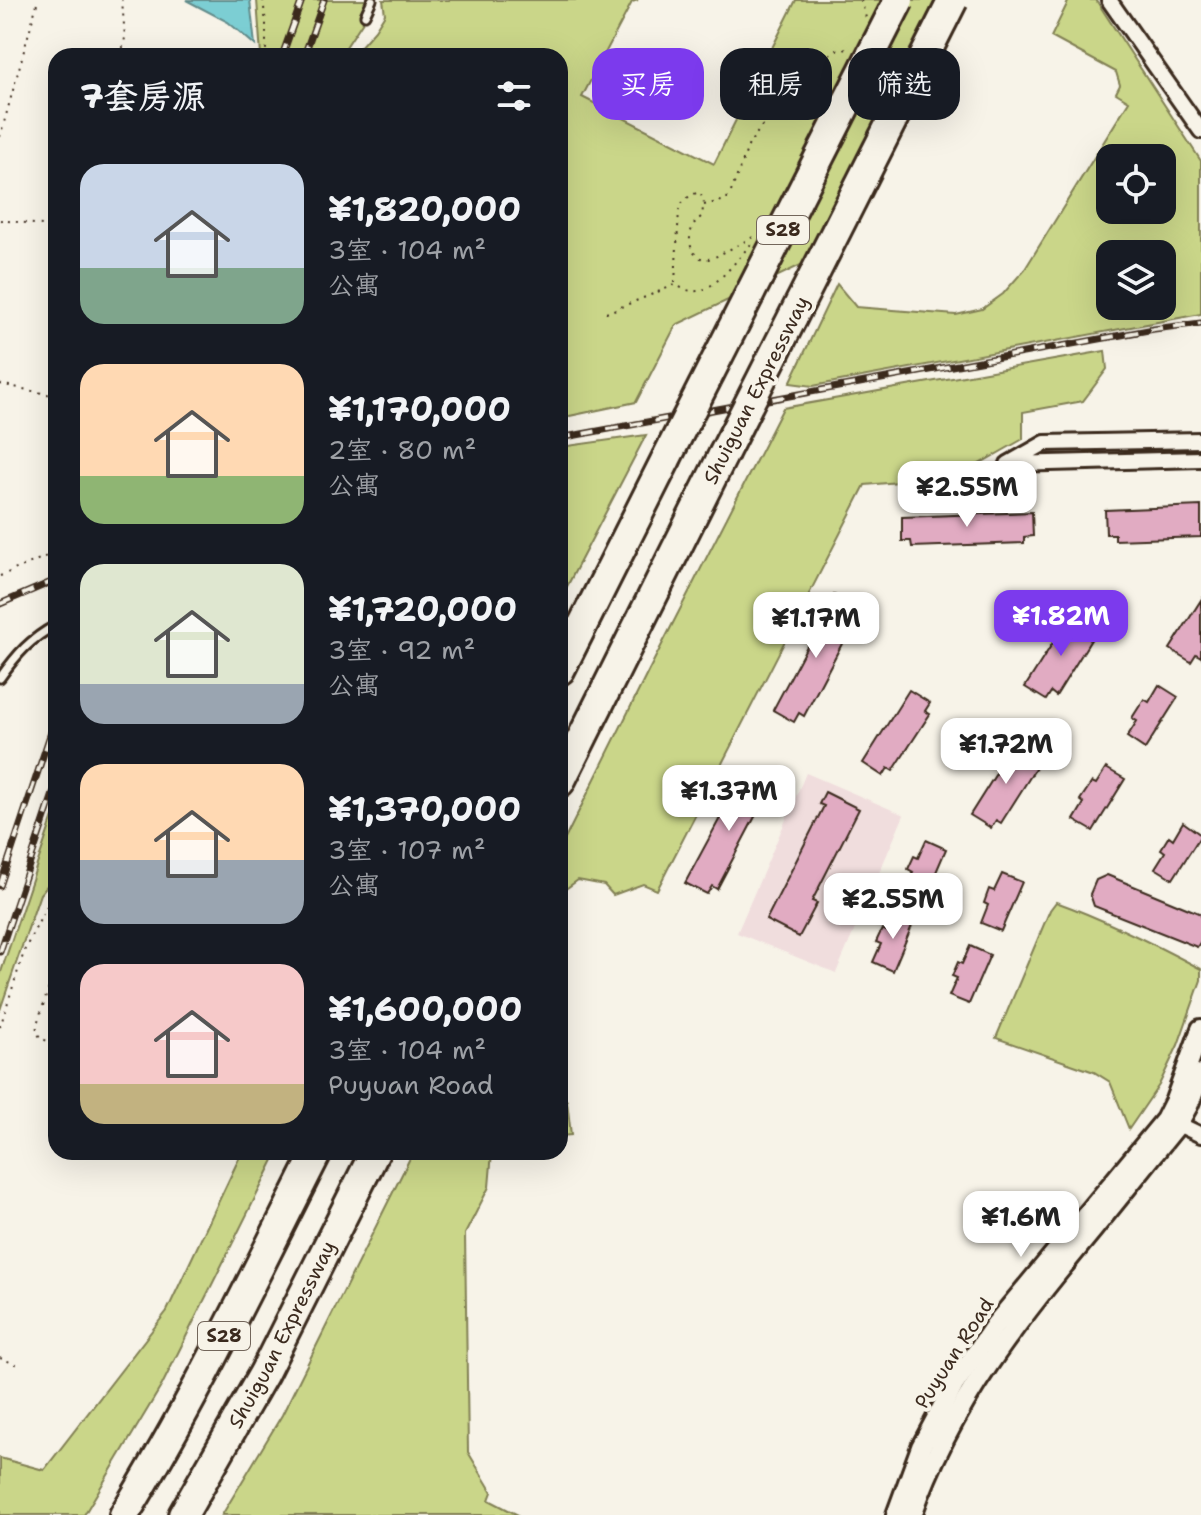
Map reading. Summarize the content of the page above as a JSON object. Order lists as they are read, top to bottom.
{
  "streets": {
    "highway": ["S28", "Shuiguan Expressway"],
    "street": ["Puyuan Road"]
  },
  "page": {
    "chip": ["买房", "租房", "筛选"],
    "heading": "7套房源",
    "list": [
      {
        "name": "¥1,820,000",
        "note": "3室 · 104 m² · 公寓"
      },
      {
        "name": "¥1,170,000",
        "note": "2室 · 80 m² · 公寓"
      },
      {
        "name": "¥1,720,000",
        "note": "3室 · 92 m² · 公寓"
      },
      {
        "name": "¥1,370,000",
        "note": "3室 · 107 m² · 公寓"
      },
      {
        "name": "¥1,600,000",
        "note": "3室 · 104 m² · Puyuan Road"
      }
    ],
    "price": [
      "¥2.55M",
      "¥1.82M",
      "¥1.17M",
      "¥1.72M",
      "¥1.37M",
      "¥2.55M",
      "¥1.6M"
    ]
  }
}
